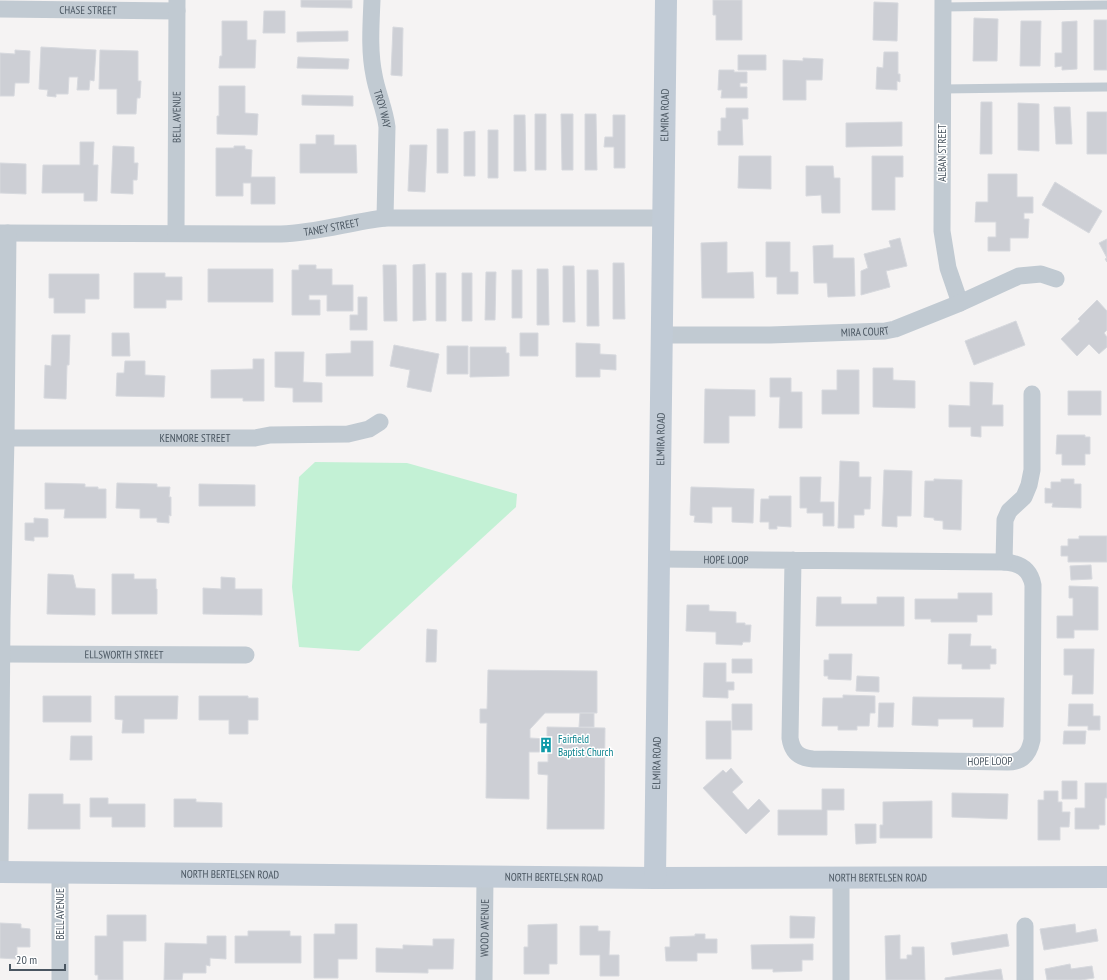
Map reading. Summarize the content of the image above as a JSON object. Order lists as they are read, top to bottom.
{
  "streets": {
    "street": [
      "CHASE STREET",
      "TROY WAY",
      "ELMIRA ROAD",
      "BELL AVENUE",
      "ALBAN STREET",
      "TANEY STREET",
      "MIRA COURT",
      "KENMORE STREET",
      "HOPE LOOP",
      "ELLSWORTH STREET",
      "NORTH BERTELSEN ROAD",
      "WOOD AVENUE"
    ]
  },
  "crossings": [
    ["CHASE STREET", "BELL AVENUE"],
    ["TROY WAY", "TANEY STREET"],
    ["ELMIRA ROAD", "TANEY STREET"],
    ["ELMIRA ROAD", "MIRA COURT"],
    ["ELMIRA ROAD", "HOPE LOOP"],
    ["ELMIRA ROAD", "NORTH BERTELSEN ROAD"],
    ["BELL AVENUE", "TANEY STREET"],
    ["BELL AVENUE", "NORTH BERTELSEN ROAD"],
    ["ALBAN STREET", "MIRA COURT"],
    ["NORTH BERTELSEN ROAD", "WOOD AVENUE"]
  ],
  "places": {
    "building": ["Fairfield Baptist Church"]
  },
  "scale_bar": "20 m"
}
